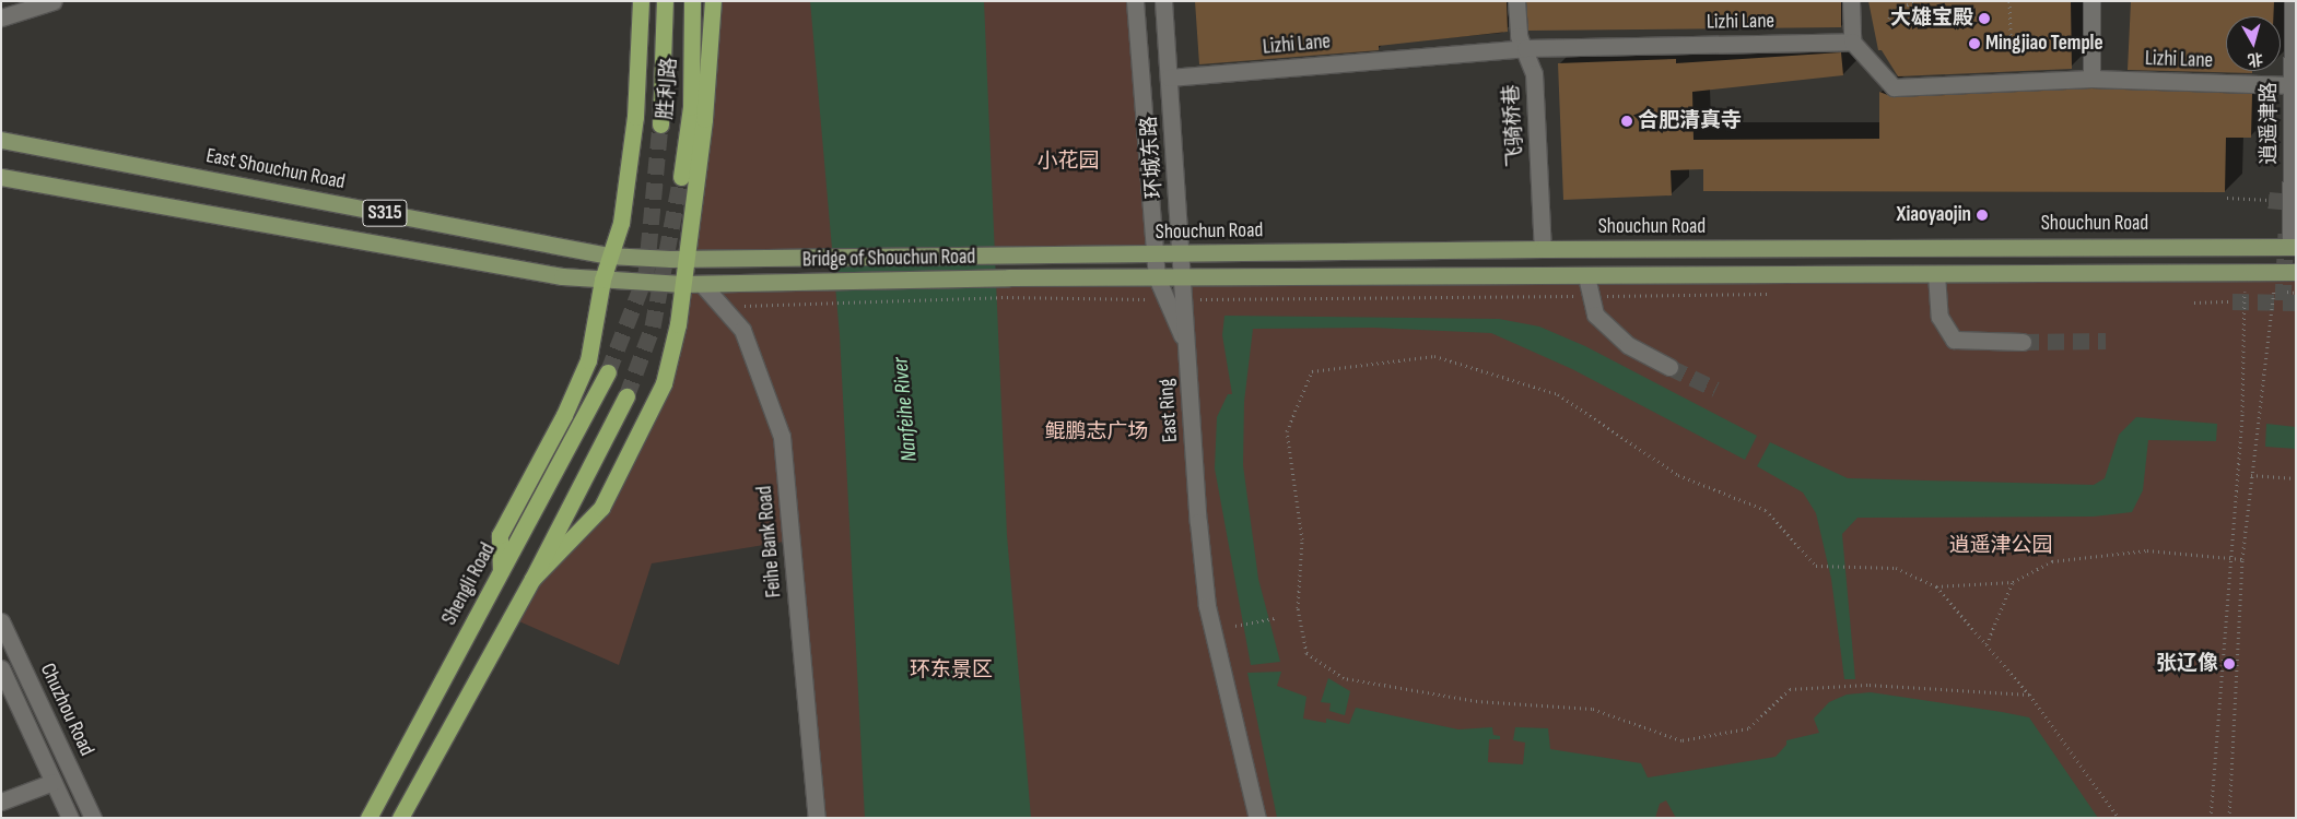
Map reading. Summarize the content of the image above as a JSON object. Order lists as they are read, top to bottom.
{
  "streets": {
    "highway": ["胜利路", "Shengli Road"],
    "main road": [
      "East Shouchun Road",
      "S315",
      "Shouchun Road",
      "Bridge of Shouchun Road"
    ],
    "street": [
      "Lizhi Lane",
      "逍遥津路",
      "飞骑桥巷",
      "环城东路",
      "East Ring",
      "Feihe Bank Road",
      "Chuzhou Road"
    ]
  },
  "crossings": [
    ["Lizhi Lane", "逍遥津路"],
    ["Lizhi Lane", "飞骑桥巷"],
    ["Lizhi Lane", "环城东路"],
    ["逍遥津路", "Shouchun Road"],
    ["飞骑桥巷", "Shouchun Road"],
    ["环城东路", "Shouchun Road"],
    ["环城东路", "East Ring"],
    ["East Shouchun Road", "Bridge of Shouchun Road"],
    ["S315", "Bridge of Shouchun Road"],
    ["S315", "Feihe Bank Road"],
    ["Shouchun Road", "Bridge of Shouchun Road"],
    ["Shouchun Road", "East Ring"],
    ["Bridge of Shouchun Road", "East Ring"],
    ["Bridge of Shouchun Road", "Feihe Bank Road"]
  ],
  "water": ["Nanfeihe River"],
  "parks": [
    "小花园",
    "鲲鹏志广场",
    "逍遥津公园",
    "环东景区"
  ],
  "places": [
    "大雄宝殿",
    "Mingjiao Temple",
    "合肥清真寺",
    "Xiaoyaojin",
    "张辽像"
  ],
  "north": "bottom"
}
